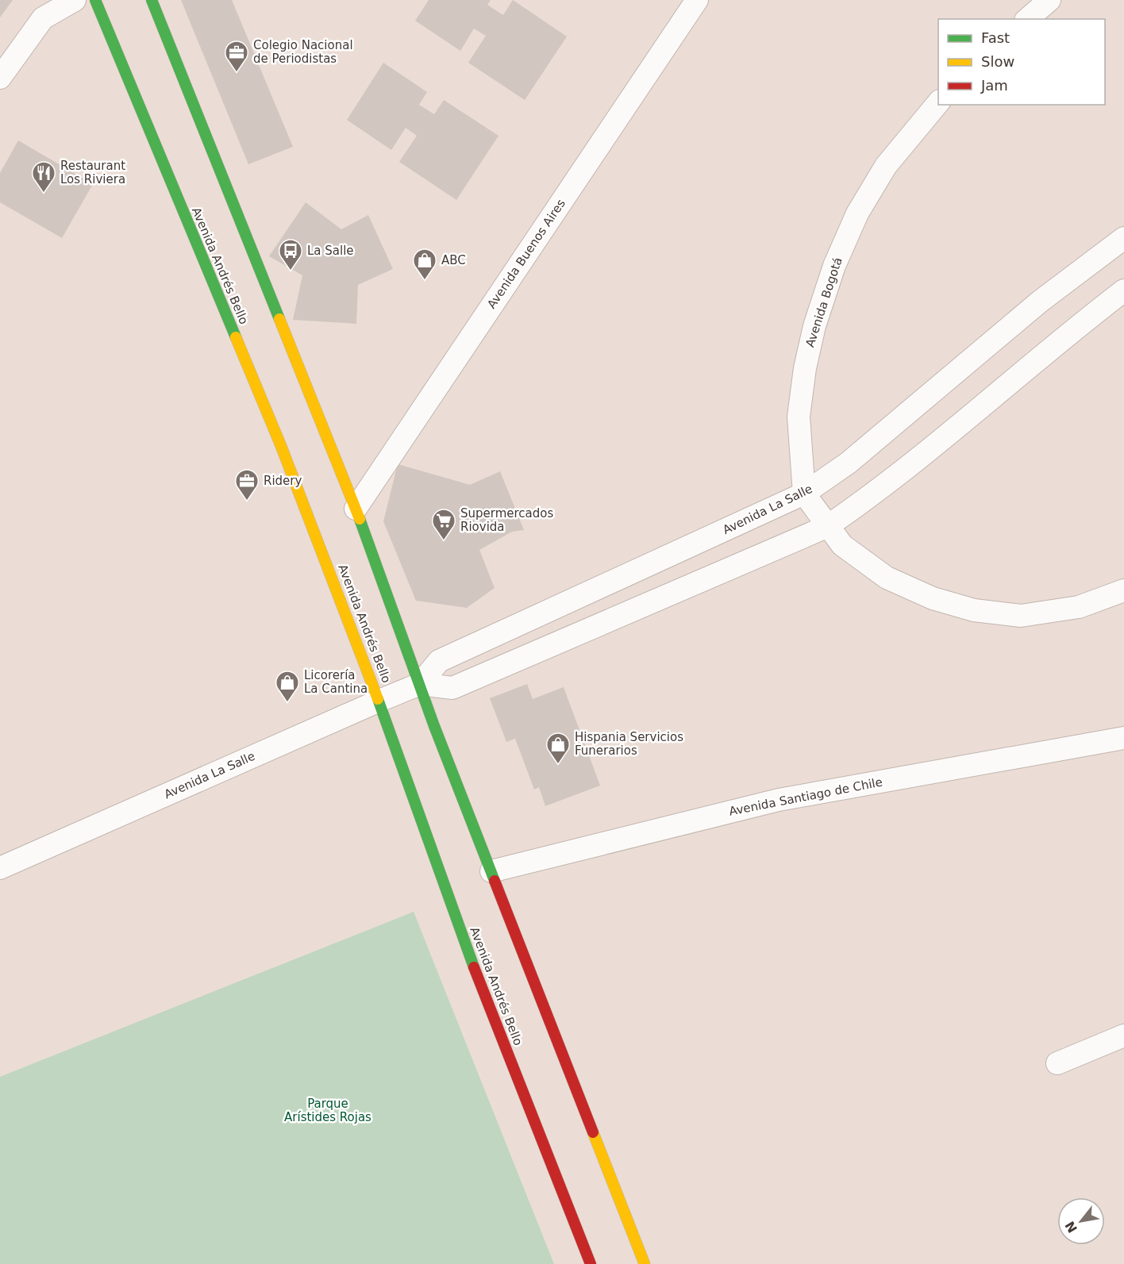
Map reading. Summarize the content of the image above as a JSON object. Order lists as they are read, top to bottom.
{
  "streets": {
    "street": [
      "Avenida Buenos Aires",
      "Avenida Andrés Bello",
      "Avenida Bogotá",
      "Avenida La Salle",
      "Avenida Santiago de Chile"
    ]
  },
  "crossings": [
    ["Avenida Andrés Bello", "Avenida La Salle"],
    ["Avenida Bogotá", "Avenida La Salle"]
  ],
  "parks": ["Parque Arístides Rojas"],
  "places": {
    "office": ["Colegio Nacional de Periodistas", "Ridery"],
    "restaurant": ["Restaurant Los Riviera"],
    "bus stop": ["La Salle"],
    "shop": ["ABC", "Licorería La Cantina", "Hispania Servicios Funerarios"],
    "supermarket": ["Supermercados Riovida"]
  },
  "legend": ["Fast", "Slow", "Jam"],
  "north": "bottom left"
}
